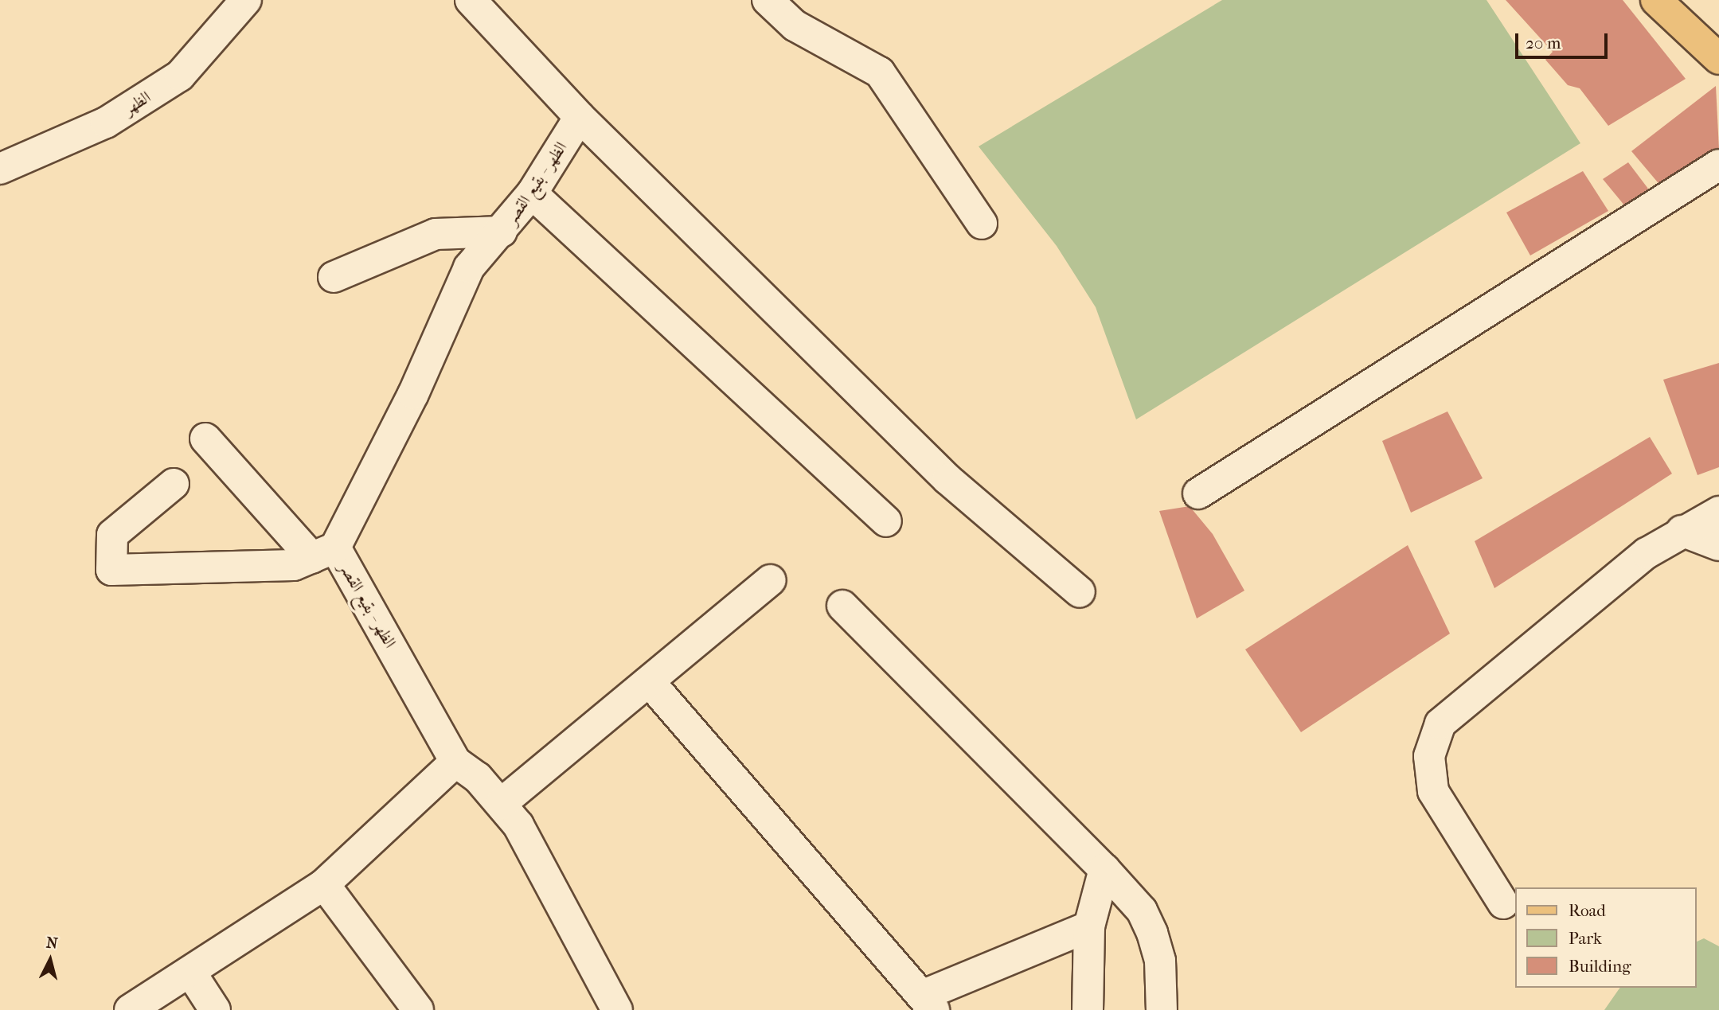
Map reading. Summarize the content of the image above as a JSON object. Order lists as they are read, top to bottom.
{
  "streets": {
    "street": ["الظهر", "الظهر - بقيع القصر"]
  },
  "legend": ["Road", "Park", "Building"],
  "scale_bar": "20 m",
  "north": "top"
}
